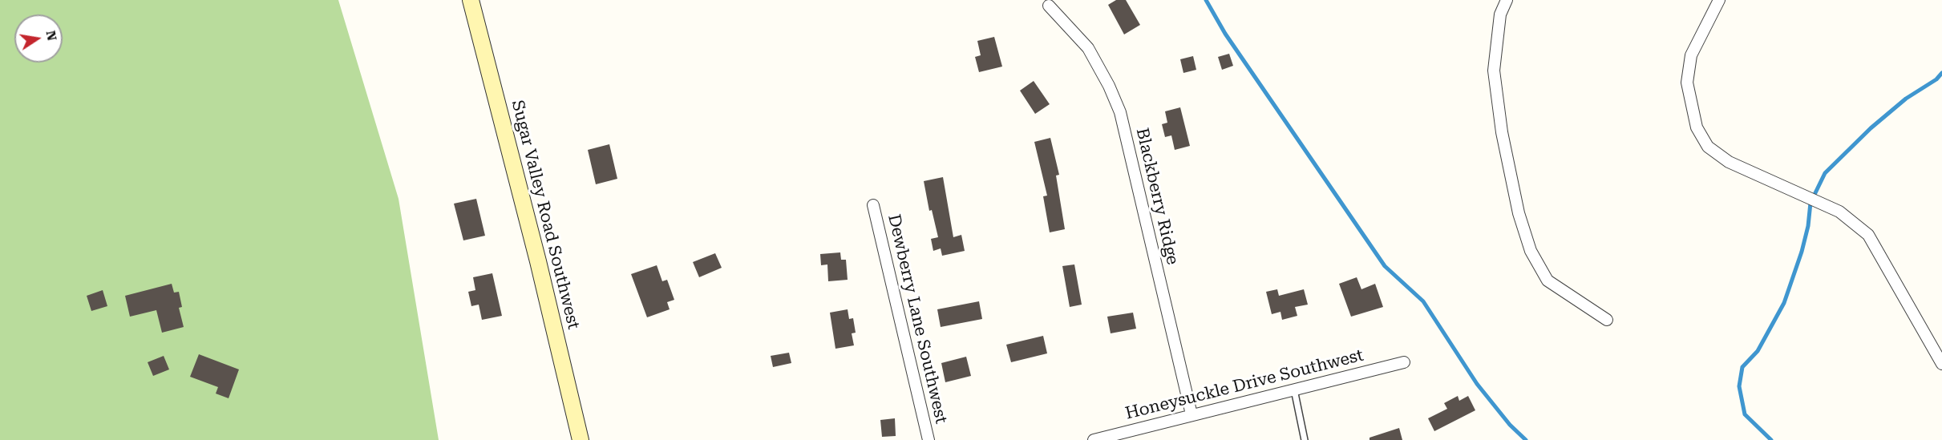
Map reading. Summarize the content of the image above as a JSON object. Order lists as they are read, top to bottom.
{
  "streets": {
    "street": [
      "Blackberry Ridge",
      "Sugar Valley Road Southwest",
      "Dewberry Lane Southwest",
      "Honeysuckle Drive Southwest"
    ]
  },
  "crossings": [
    ["Blackberry Ridge", "Honeysuckle Drive Southwest"]
  ],
  "north": "right"
}
